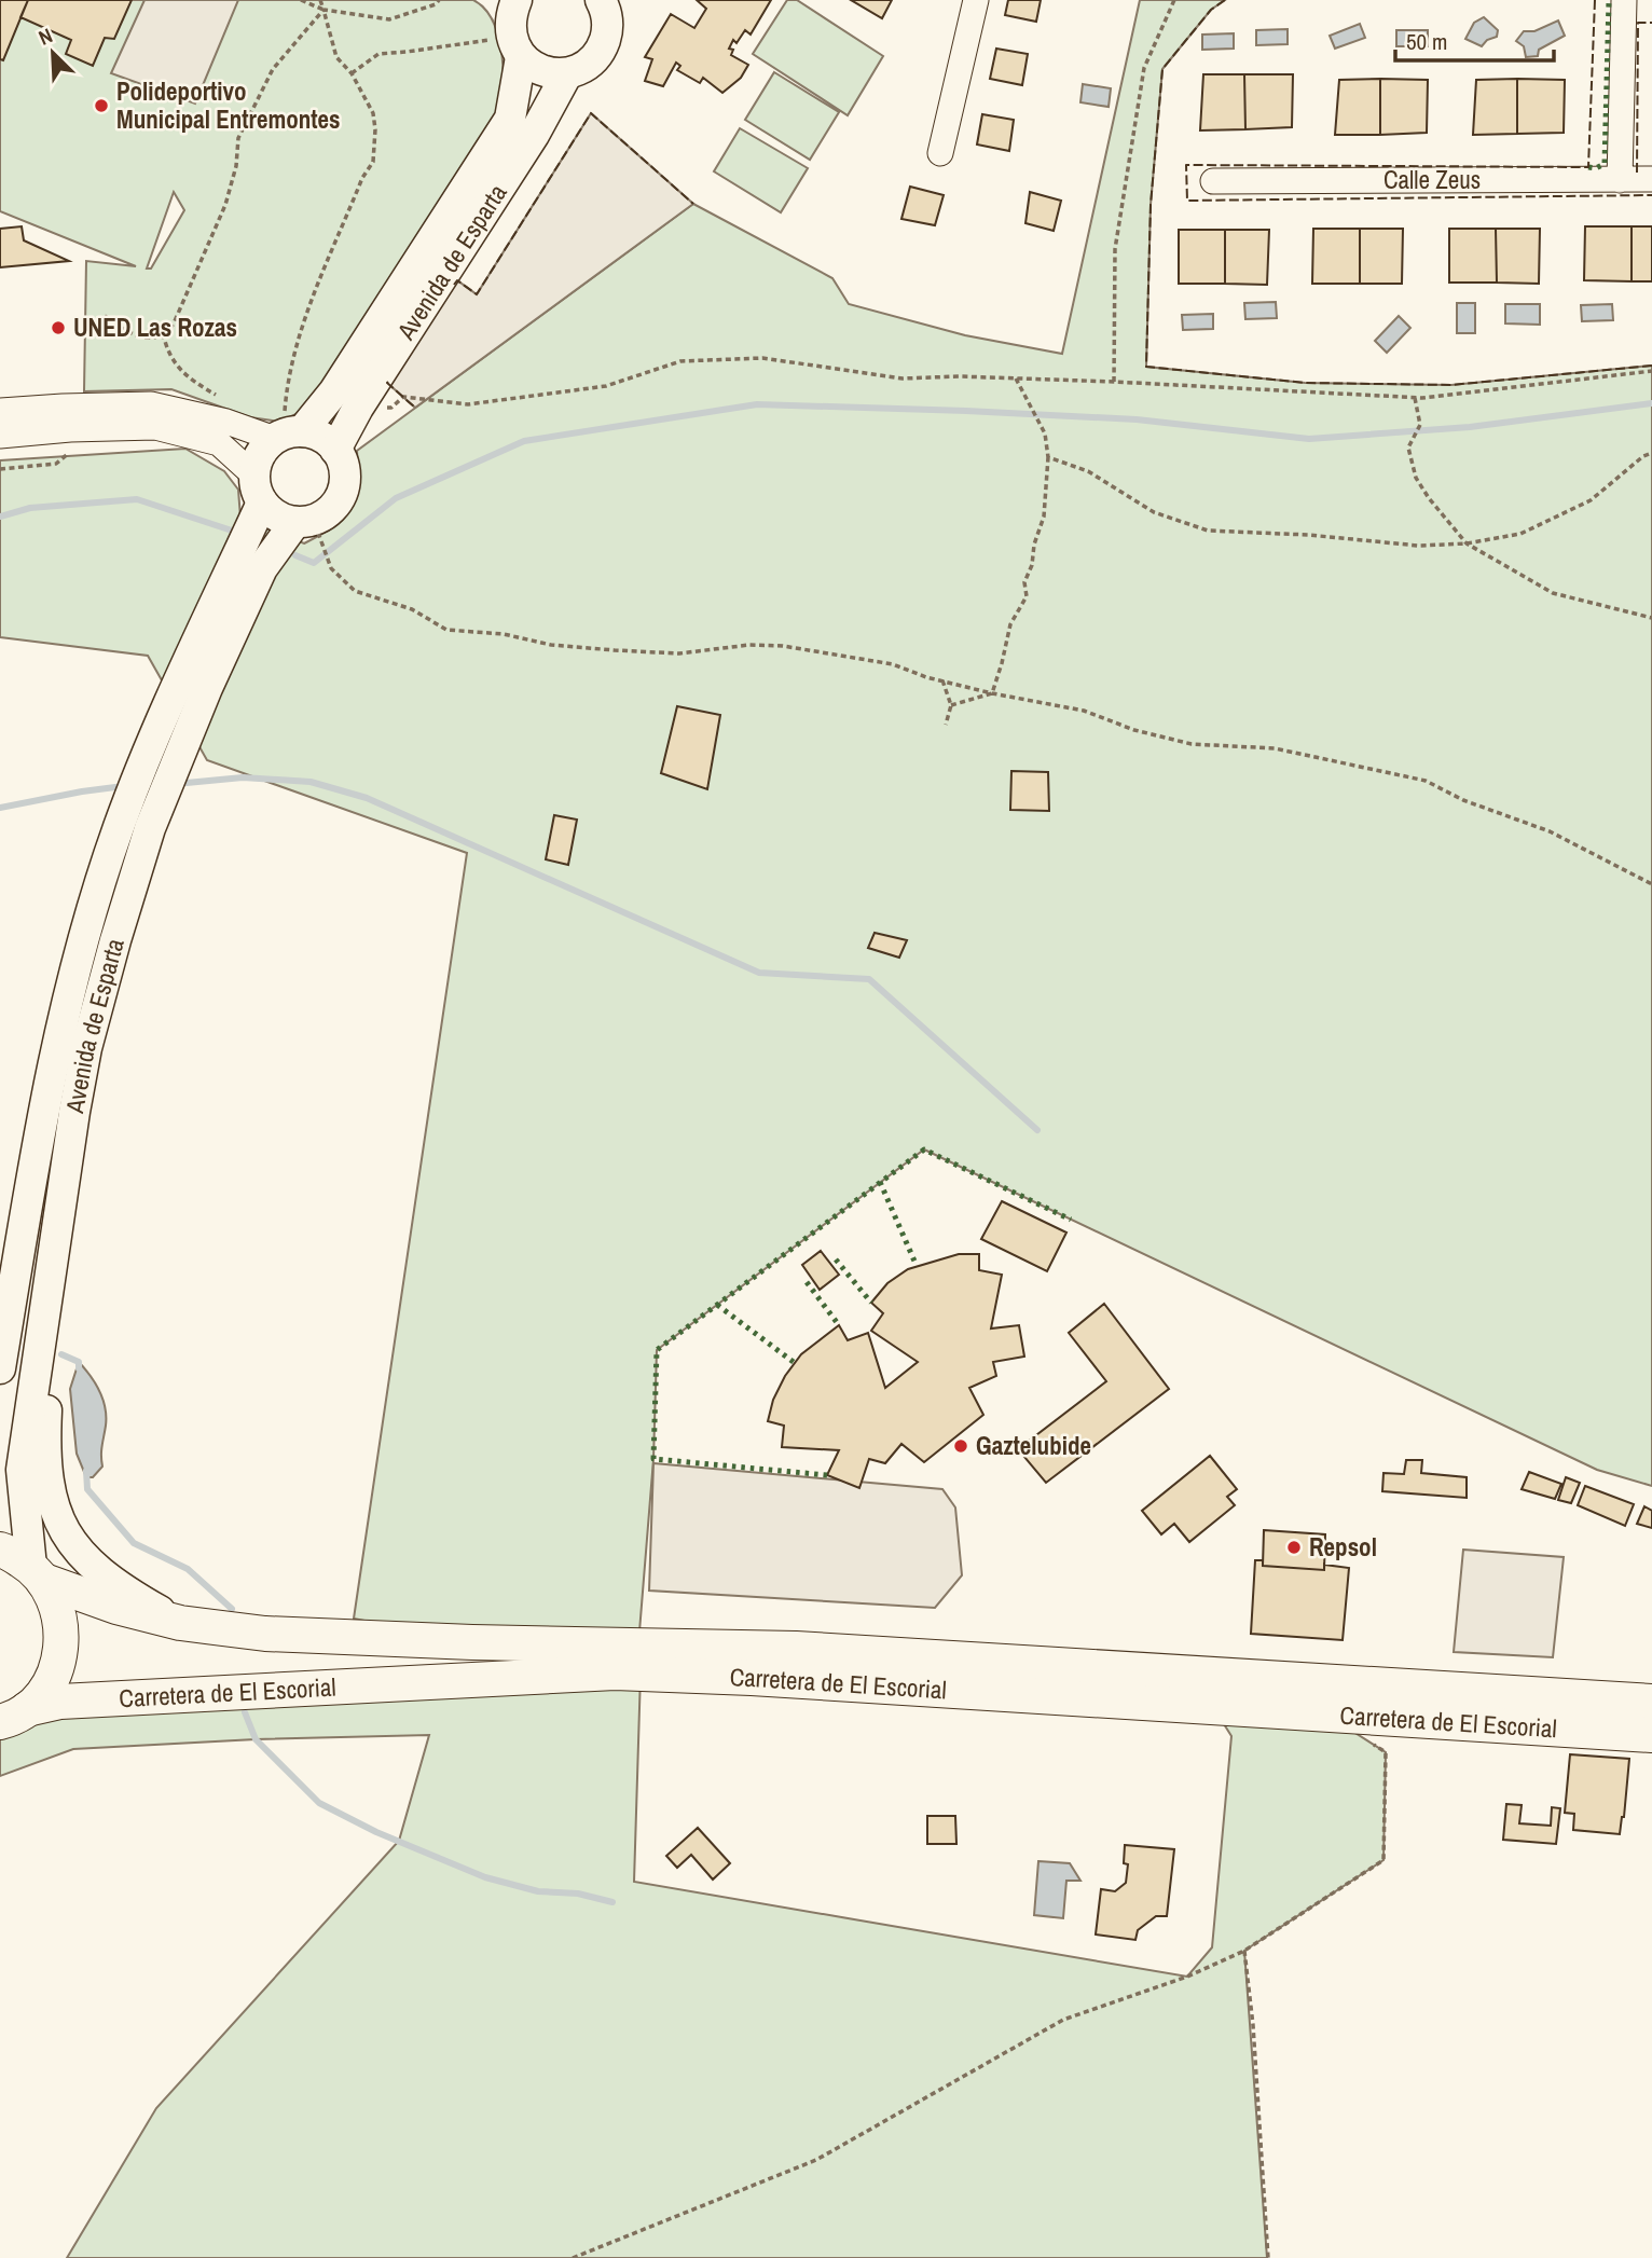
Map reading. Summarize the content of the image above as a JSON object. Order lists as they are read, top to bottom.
{
  "streets": {
    "highway": ["Carretera de El Escorial"],
    "main road": ["Avenida de Esparta"],
    "street": ["Calle Zeus"]
  },
  "crossings": [
    ["Avenida de Esparta", "Carretera de El Escorial"]
  ],
  "places": [
    "Polideportivo Municipal Entremontes",
    "UNED Las Rozas",
    "Gaztelubide",
    "Repsol"
  ],
  "scale_bar": "50 m",
  "north": "top left"
}
